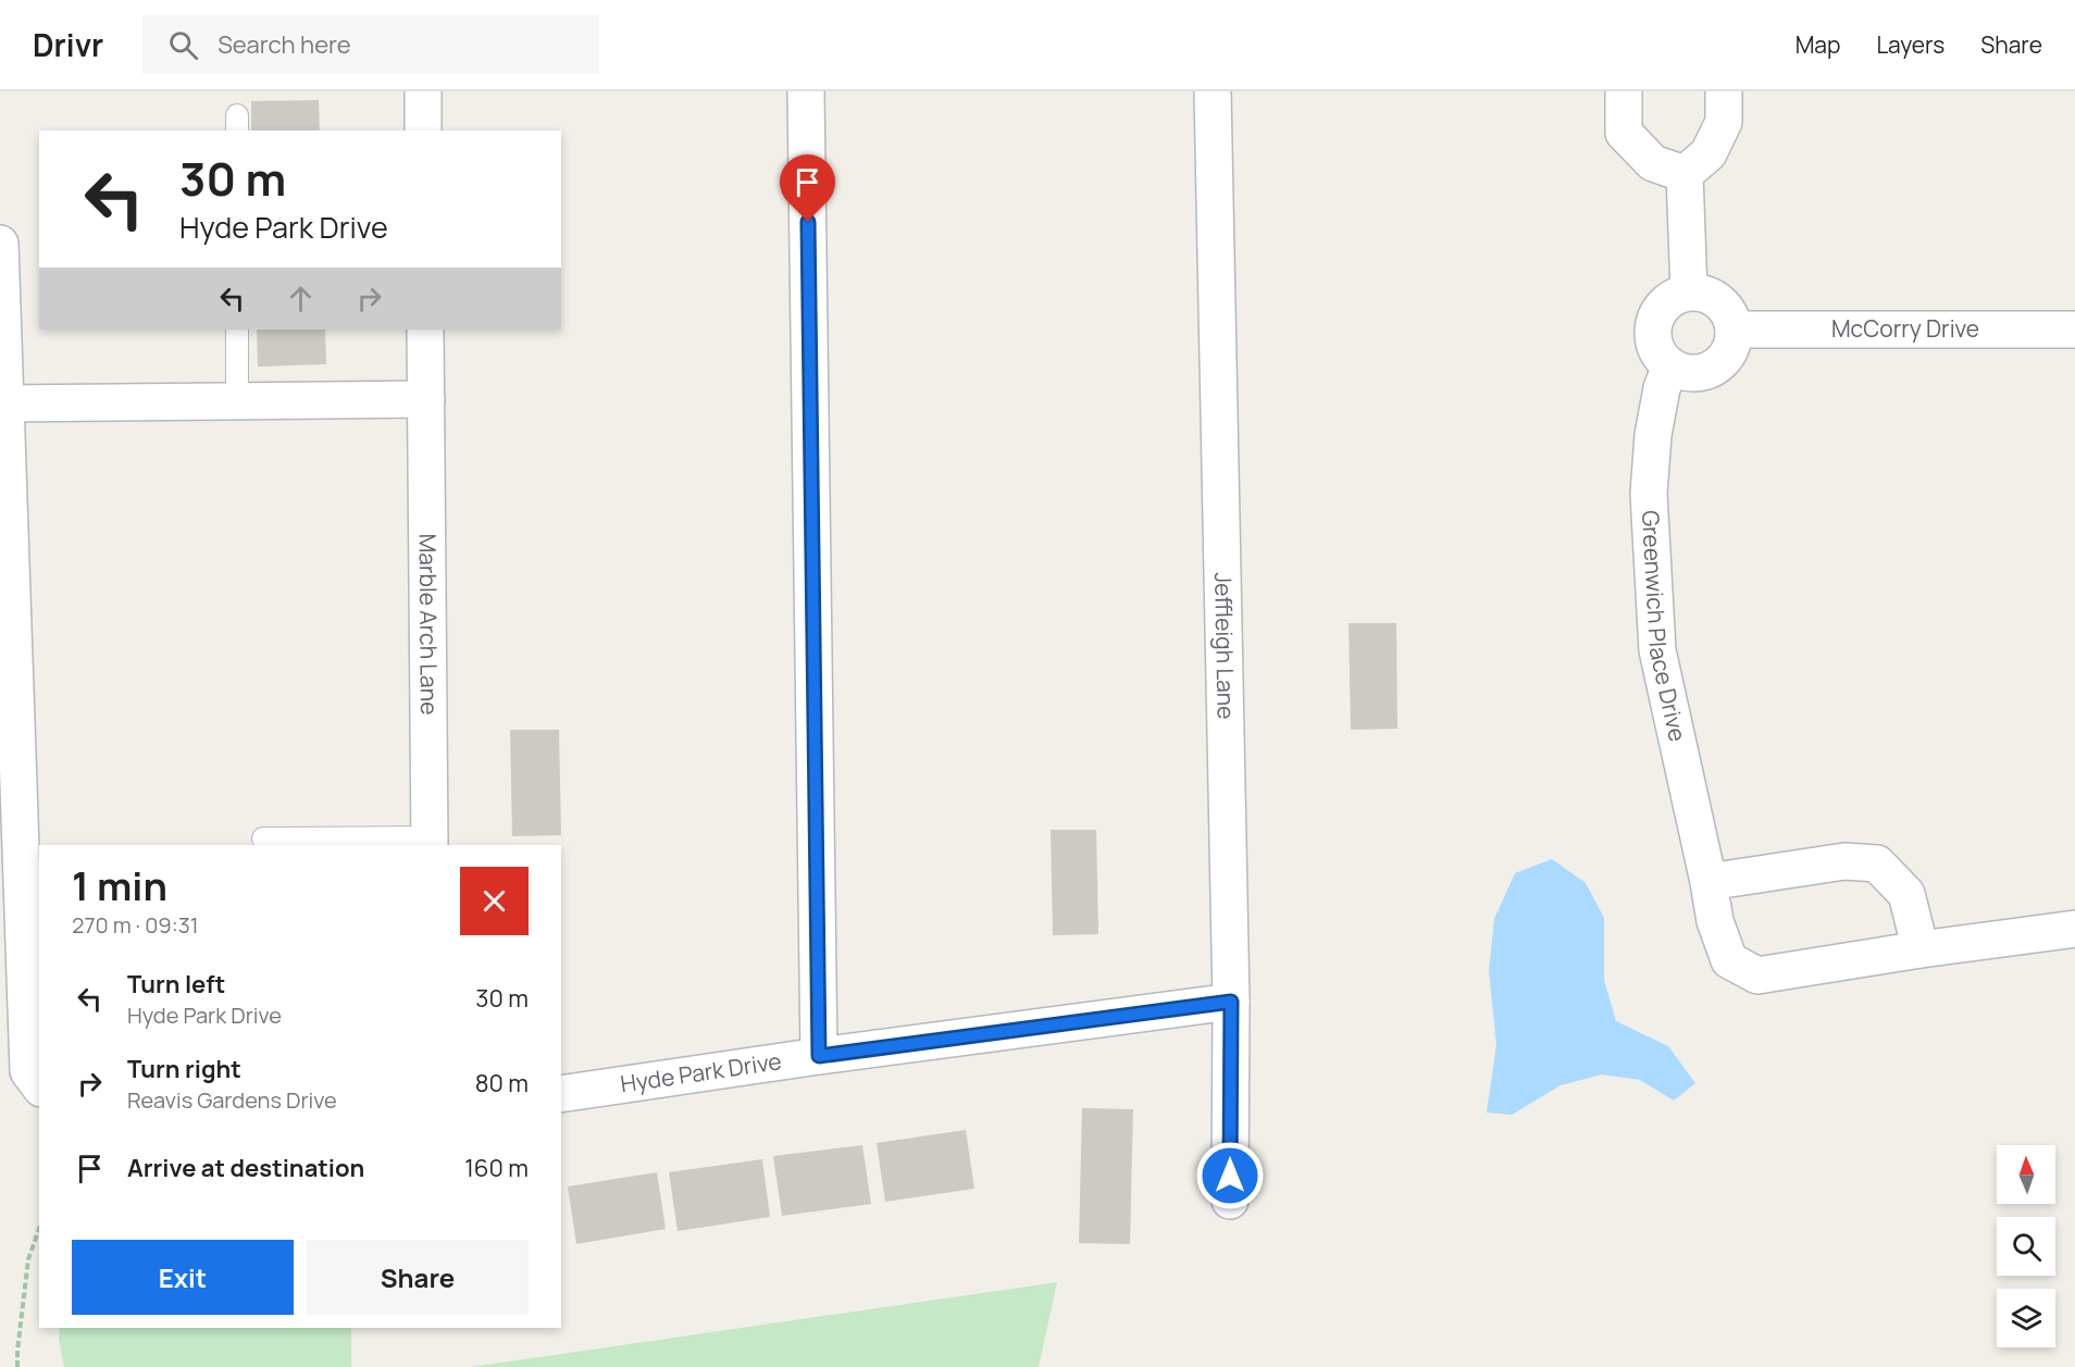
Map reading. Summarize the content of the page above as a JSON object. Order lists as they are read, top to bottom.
{
  "streets": {
    "street": [
      "McCorry Drive",
      "Marble Arch Lane",
      "Greenwich Place Drive",
      "Jeffleigh Lane",
      "Hyde Park Drive"
    ]
  },
  "crossings": [
    ["McCorry Drive", "Greenwich Place Drive"],
    ["Jeffleigh Lane", "Hyde Park Drive"]
  ],
  "north": "top",
  "page": {
    "header": "Drivr",
    "search": "Search here",
    "nav": ["Map", "Layers", "Share"],
    "turn": ["30 m", "Hyde Park Drive"],
    "heading": ["1 min", "270 m · 09:31"],
    "list": [
      {
        "name": "Turn left",
        "note": "Hyde Park Drive",
        "value": "30 m"
      },
      {
        "name": "Turn right",
        "note": "Reavis Gardens Drive",
        "value": "80 m"
      },
      {
        "name": "Arrive at destination",
        "value": "160 m"
      }
    ],
    "buttons": ["Exit", "Share"]
  }
}
